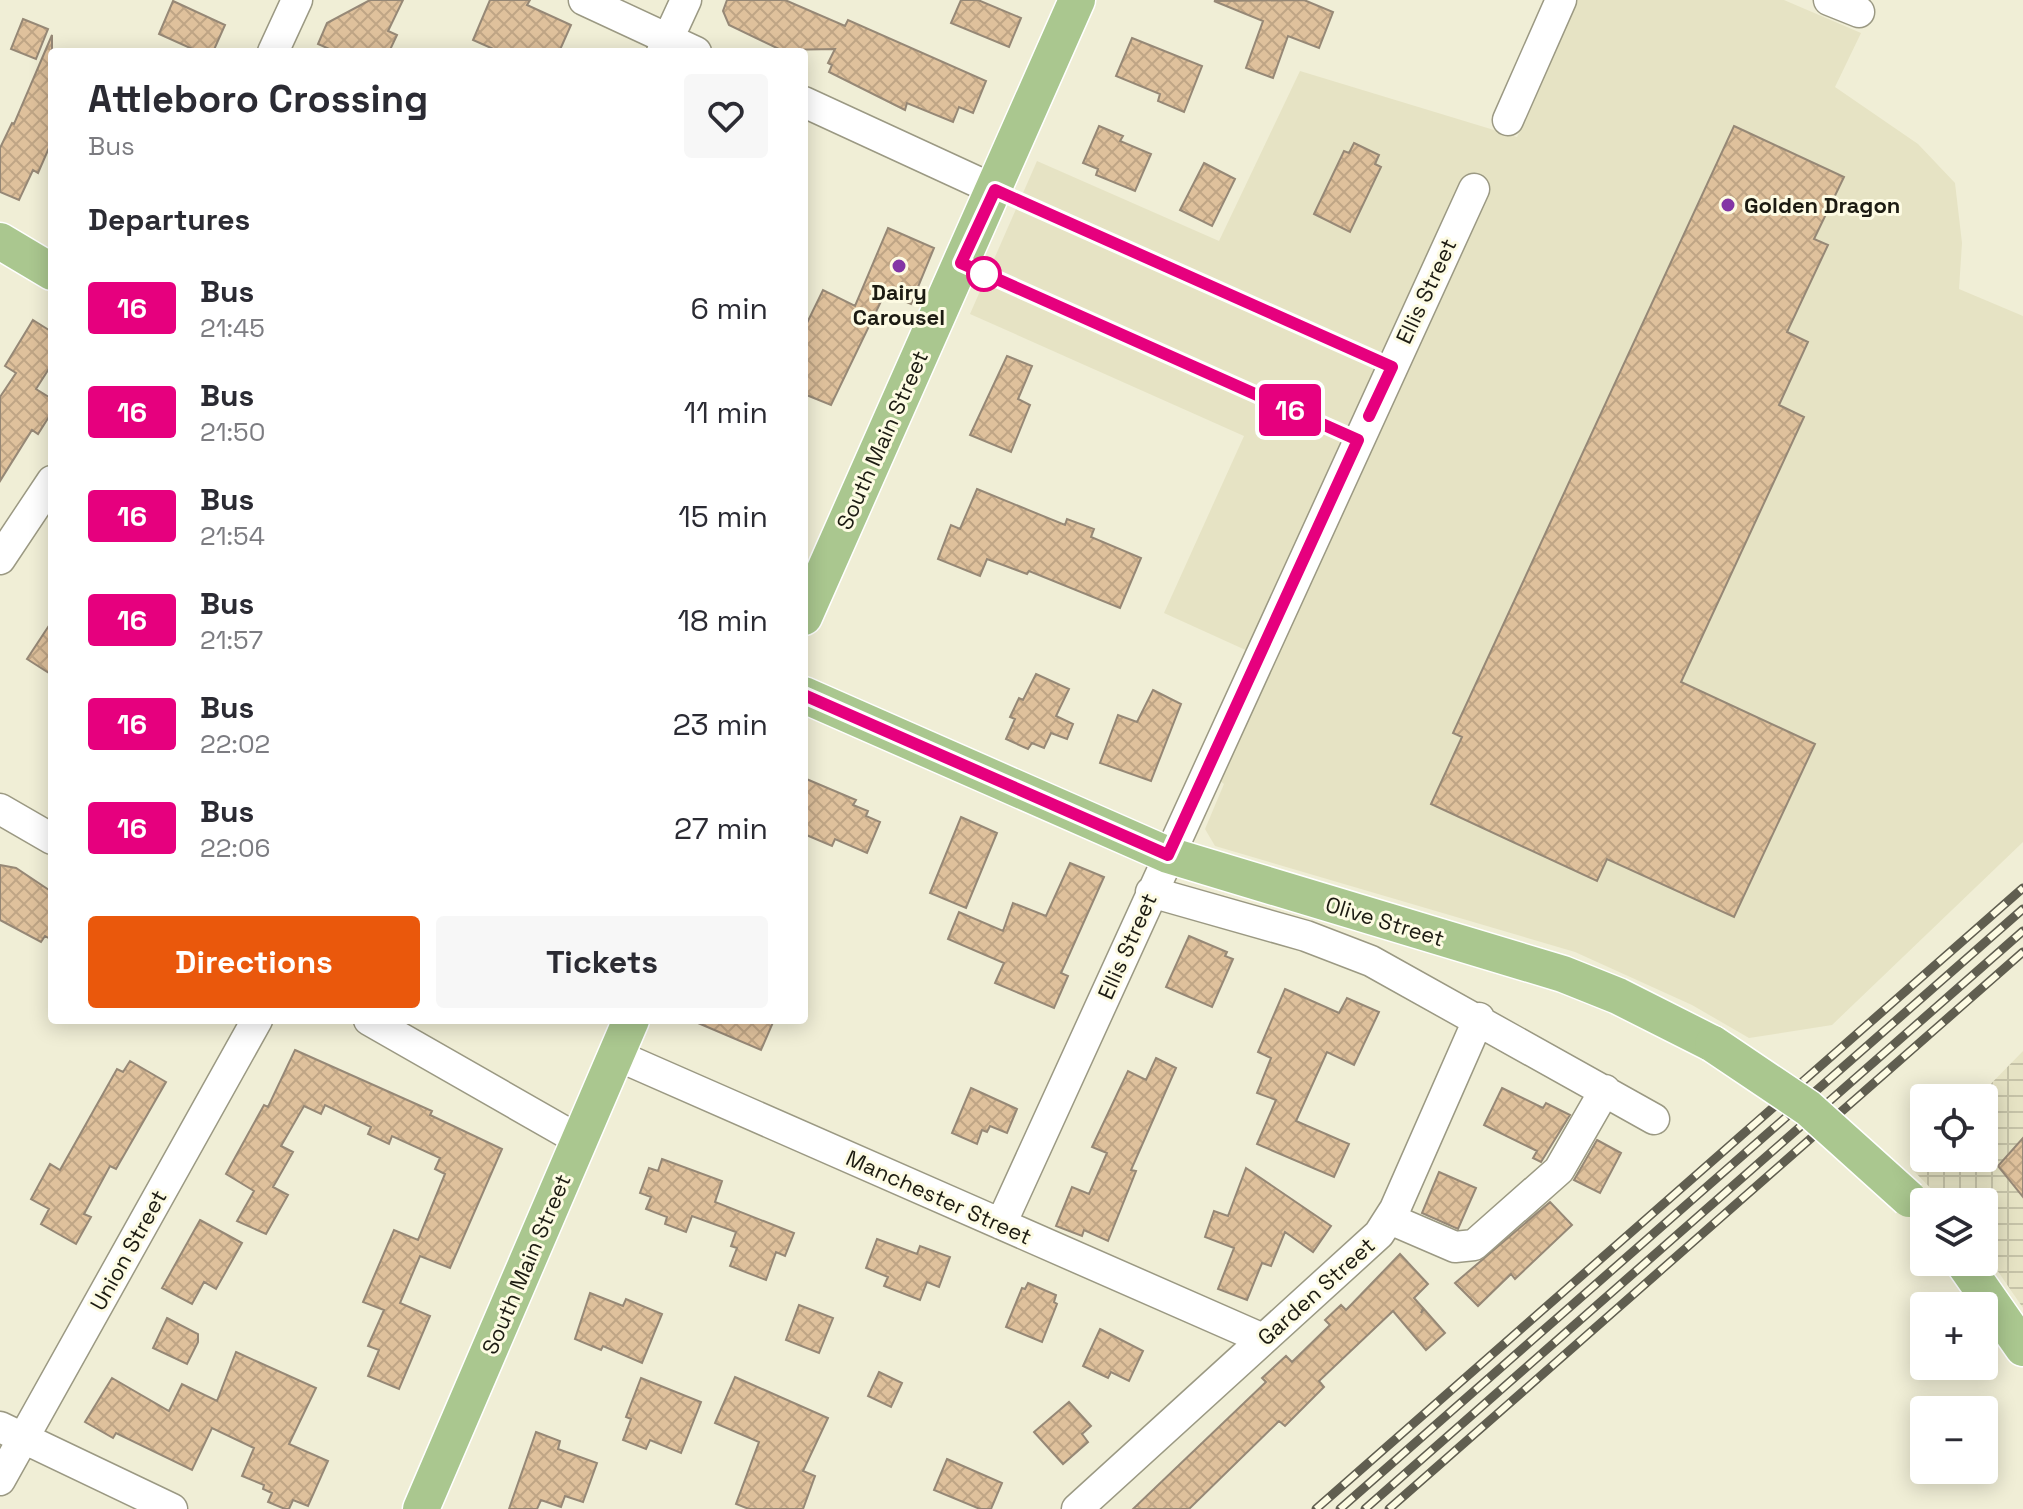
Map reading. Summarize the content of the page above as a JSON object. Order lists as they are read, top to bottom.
{
  "streets": {
    "main road": ["South Main Street", "Olive Street"],
    "street": [
      "Ellis Street",
      "Manchester Street",
      "Union Street",
      "Garden Street"
    ]
  },
  "crossings": [
    ["Ellis Street", "Olive Street"],
    ["Ellis Street", "Manchester Street"],
    ["South Main Street", "Manchester Street"],
    ["Olive Street", "Garden Street"],
    ["Manchester Street", "Garden Street"]
  ],
  "places": ["Golden Dragon", "Dairy Carousel"],
  "lines": ["bus line 16"],
  "page": {
    "on_map": "16",
    "heading": [
      ["Attleboro Crossing", "Bus"],
      "Departures"
    ],
    "list": [
      {
        "mark": "16",
        "name": "Bus",
        "note": "21:45",
        "value": "6 min"
      },
      {
        "mark": "16",
        "name": "Bus",
        "note": "21:50",
        "value": "11 min"
      },
      {
        "mark": "16",
        "name": "Bus",
        "note": "21:54",
        "value": "15 min"
      },
      {
        "mark": "16",
        "name": "Bus",
        "note": "21:57",
        "value": "18 min"
      },
      {
        "mark": "16",
        "name": "Bus",
        "note": "22:02",
        "value": "23 min"
      },
      {
        "mark": "16",
        "name": "Bus",
        "note": "22:06",
        "value": "27 min"
      }
    ],
    "buttons": ["Directions", "Tickets"],
    "map_buttons": ["+", "−"]
  }
}
